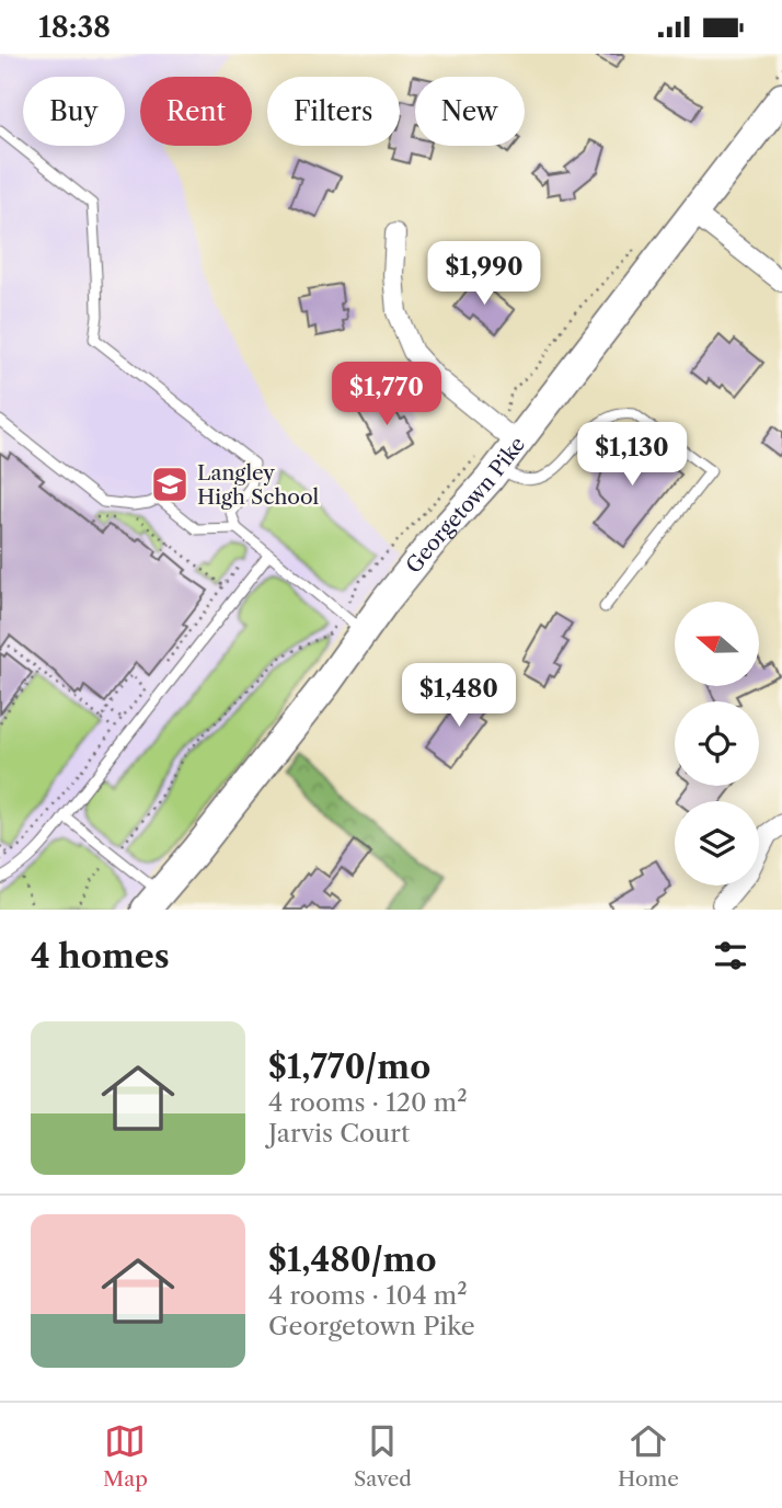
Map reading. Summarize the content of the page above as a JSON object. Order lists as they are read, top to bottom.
{
  "streets": {
    "main road": ["Georgetown Pike"]
  },
  "places": {
    "school or university": ["Langley High School"]
  },
  "north": "left",
  "page": {
    "status": "18:38",
    "chip": [
      "Buy",
      "Rent",
      "Filters",
      "New"
    ],
    "price": [
      "$1,990",
      "$1,770",
      "$1,130",
      "$1,480"
    ],
    "heading": "4 homes",
    "list": [
      {
        "name": "$1,770/mo",
        "note": "4 rooms · 120 m² · Jarvis Court"
      },
      {
        "name": "$1,480/mo",
        "note": "4 rooms · 104 m² · Georgetown Pike"
      }
    ],
    "tabs": ["Map", "Saved", "Home"]
  }
}
